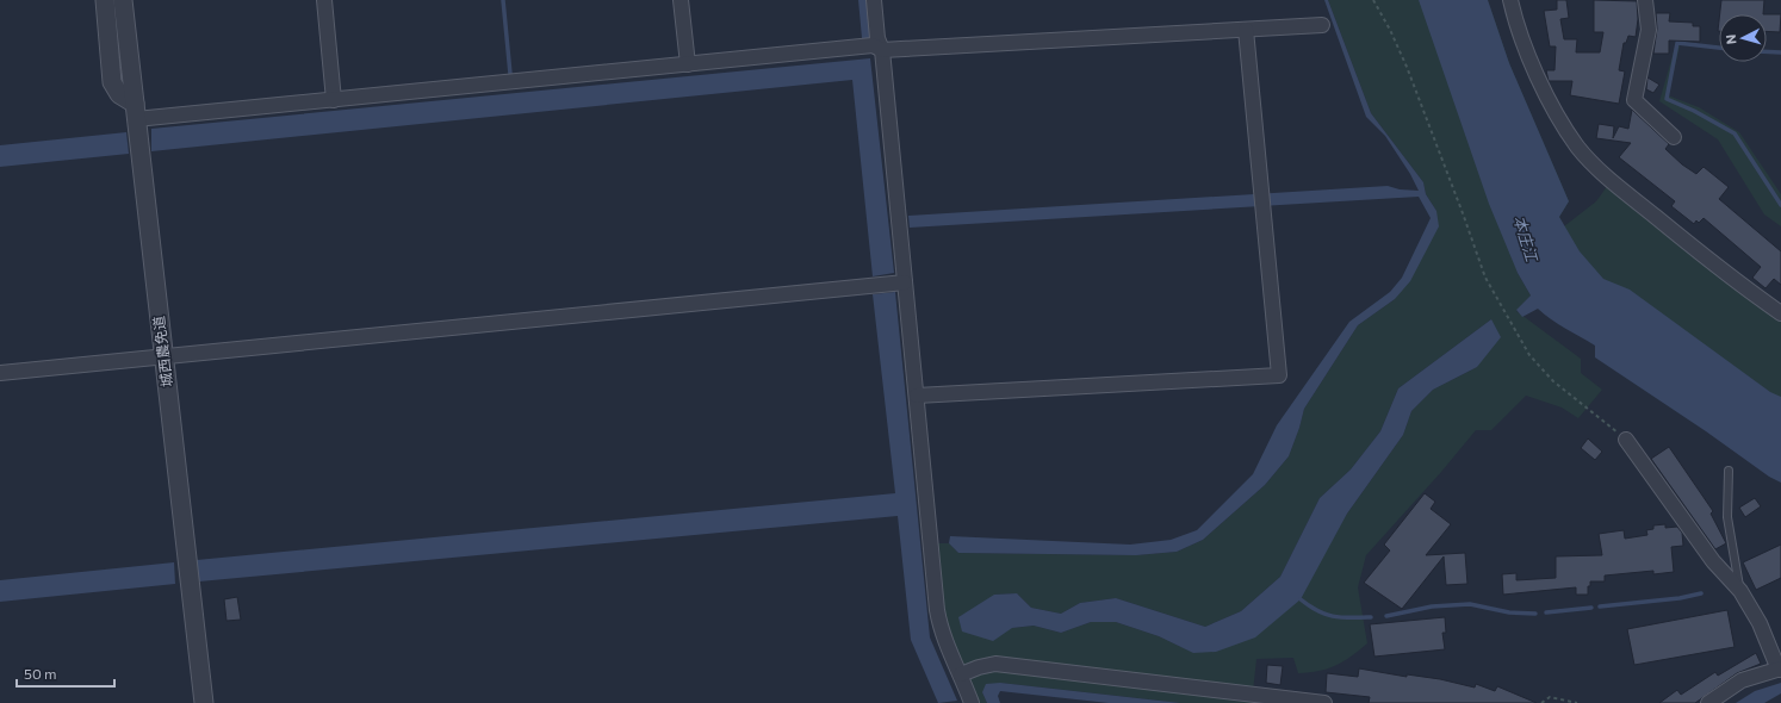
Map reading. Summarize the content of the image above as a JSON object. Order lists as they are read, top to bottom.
{
  "streets": {
    "street": ["城西農免道"]
  },
  "water": ["本庄江"],
  "scale_bar": "50 m",
  "north": "left"
}
